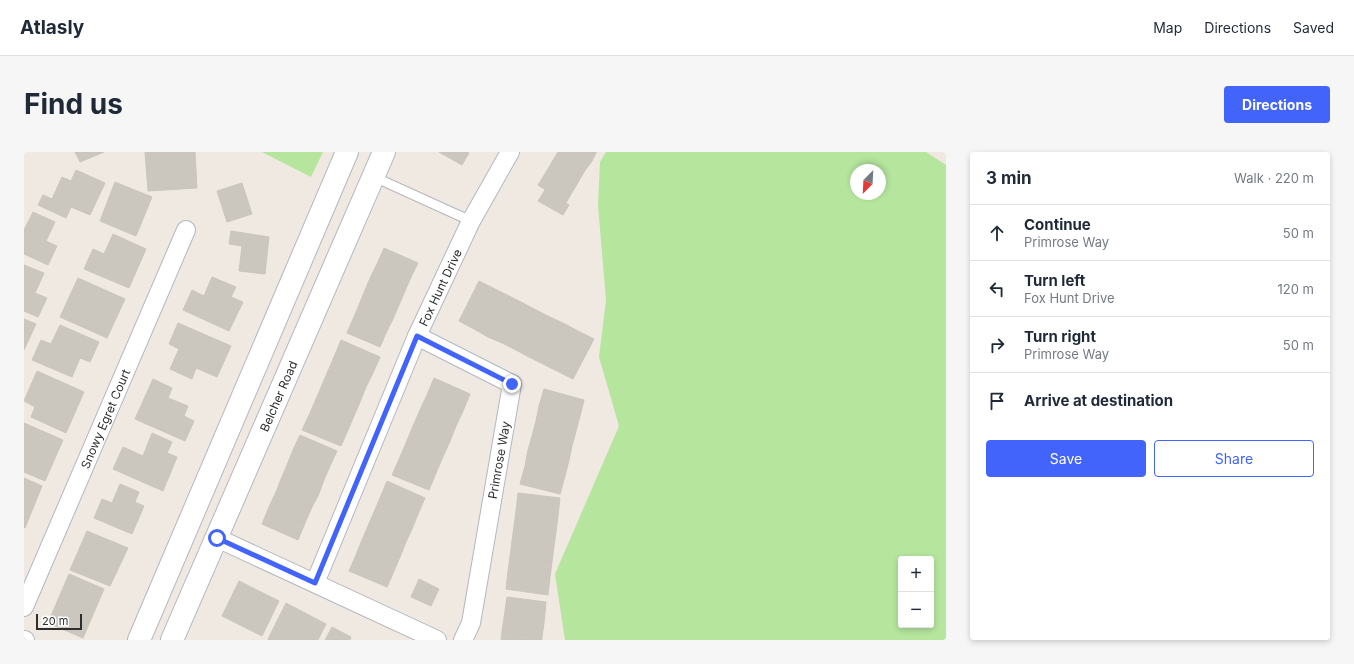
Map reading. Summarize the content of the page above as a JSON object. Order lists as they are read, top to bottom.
{
  "streets": {
    "main road": ["Belcher Road"],
    "street": ["Fox Hunt Drive", "Snowy Egret Court", "Primrose Way"]
  },
  "crossings": [
    ["Fox Hunt Drive", "Primrose Way"]
  ],
  "scale_bar": "20 m",
  "north": "bottom left",
  "page": {
    "header": "Atlasly",
    "nav": ["Map", "Directions", "Saved"],
    "buttons": [
      "Directions",
      ["Save", "Share"]
    ],
    "title": "Find us",
    "heading": ["3 min", "Walk · 220 m"],
    "list": [
      ["Continue", "Primrose Way", "50 m"],
      ["Turn left", "Fox Hunt Drive", "120 m"],
      ["Turn right", "Primrose Way", "50 m"],
      "Arrive at destination"
    ],
    "map_buttons": ["+", "−"],
    "scale": "20 m"
  }
}
